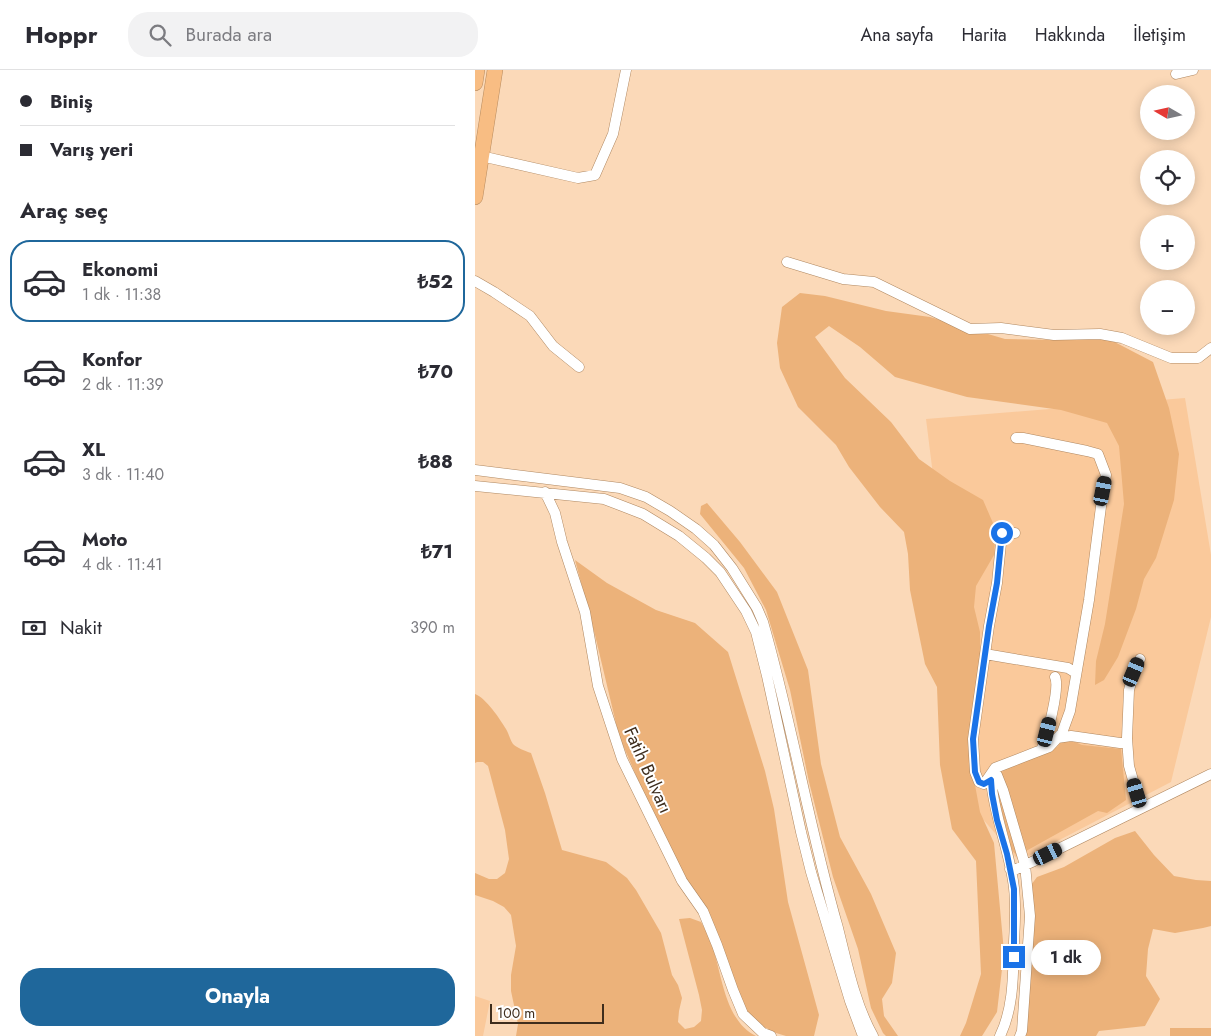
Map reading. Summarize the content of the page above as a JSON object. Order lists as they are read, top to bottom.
{
  "streets": {
    "street": ["Fatih Bulvarı"]
  },
  "scale_bar": "100 m",
  "north": "left",
  "page": {
    "header": "Hoppr",
    "search": "Burada ara",
    "nav": [
      "Ana sayfa",
      "Harita",
      "Hakkında",
      "İletişim"
    ],
    "banner": ["Biniş", "Varış yeri"],
    "map_buttons": ["+", "−"],
    "heading": "Araç seç",
    "list": [
      {
        "name": "Ekonomi",
        "note": "1 dk · 11:38",
        "value": "₺52"
      },
      {
        "name": "Konfor",
        "note": "2 dk · 11:39",
        "value": "₺70"
      },
      {
        "name": "XL",
        "note": "3 dk · 11:40",
        "value": "₺88"
      },
      {
        "name": "Moto",
        "note": "4 dk · 11:41",
        "value": "₺71"
      }
    ],
    "pay": ["Nakit", "390 m"],
    "bubble": "1 dk",
    "buttons": "Onayla",
    "scale": "100 m"
  }
}
